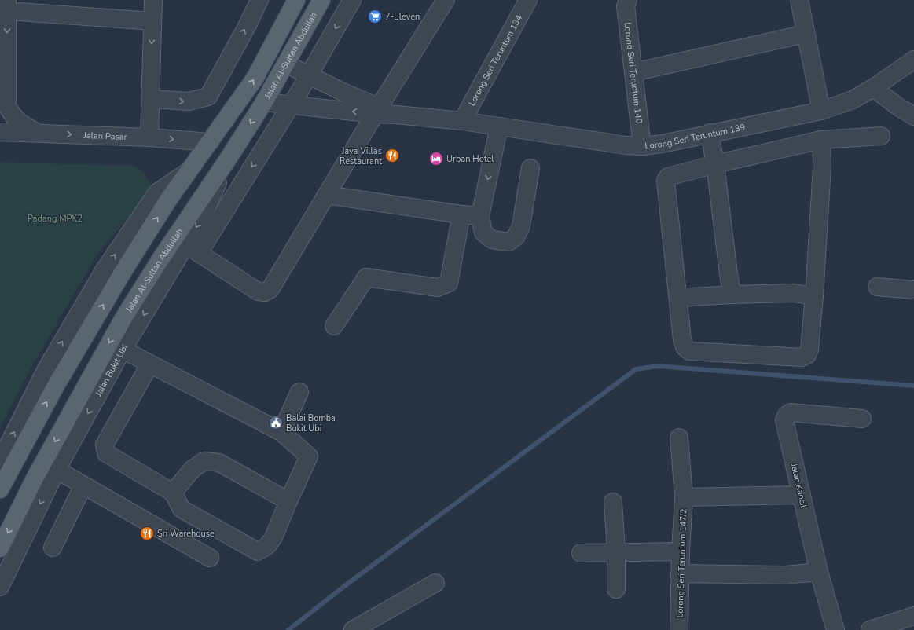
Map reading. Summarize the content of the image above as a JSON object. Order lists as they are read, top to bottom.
{
  "streets": {
    "main road": ["Jalan Al-Sultan Abdullah"],
    "street": [
      "Lorong Seri Teruntum 134",
      "Lorong Seri Teruntum 140",
      "Jalan Pasar",
      "Lorong Seri Teruntum 139",
      "Jalan Bukit Ubi",
      "Jalan Kancil",
      "Lorong Seri Teruntum 147/2"
    ]
  },
  "crossings": [
    ["Jalan Al-Sultan Abdullah", "Jalan Bukit Ubi"],
    ["Lorong Seri Teruntum 134", "Lorong Seri Teruntum 139"],
    ["Lorong Seri Teruntum 140", "Lorong Seri Teruntum 139"],
    ["Jalan Kancil", "Lorong Seri Teruntum 147/2"]
  ],
  "parks": ["Padang MPK2"],
  "places": {
    "supermarket": ["7-Eleven"],
    "restaurant": ["Jaya Villas Restaurant", "Sri Warehouse"],
    "hotel": ["Urban Hotel"],
    "public building": ["Balai Bomba Bukit Ubi"]
  }
}
